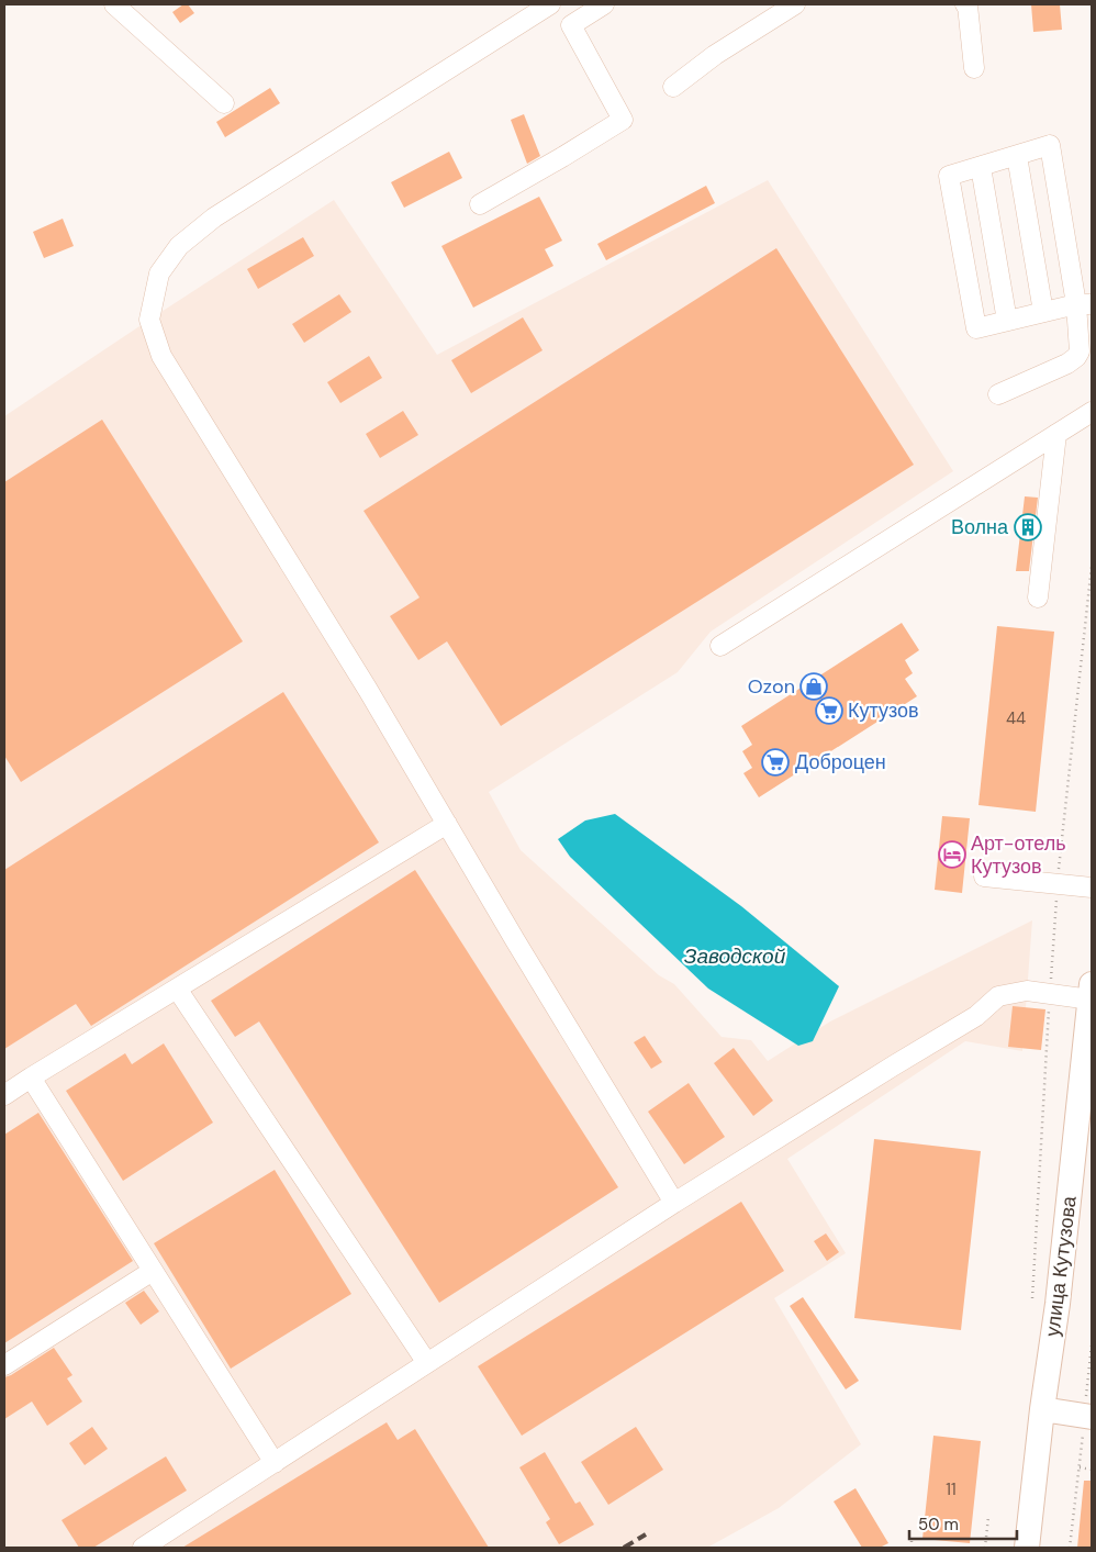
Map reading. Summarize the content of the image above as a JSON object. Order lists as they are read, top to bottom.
{
  "streets": {
    "main road": ["улица Кутузова"]
  },
  "water": ["Заводской"],
  "places": {
    "building": ["Волна"],
    "shop": ["Ozon"],
    "supermarket": ["Кутузов", "Доброцен"],
    "hotel": ["Арт-отель Кутузов"]
  },
  "house_numbers": ["44", "11"],
  "scale_bar": "50 m"
}
